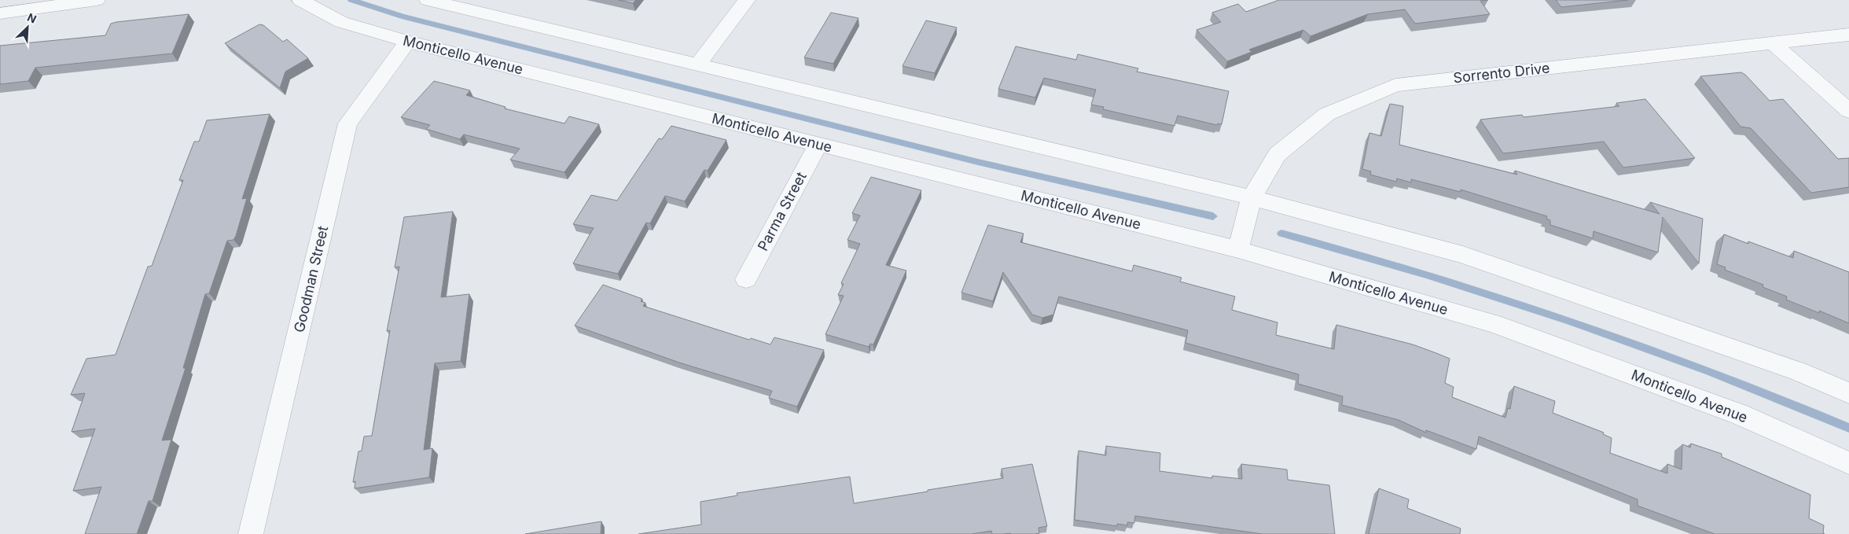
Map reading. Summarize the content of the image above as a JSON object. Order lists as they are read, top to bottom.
{
  "streets": {
    "street": [
      "Monticello Avenue",
      "Sorrento Drive",
      "Parma Street",
      "Goodman Street"
    ]
  },
  "crossings": [
    ["Monticello Avenue", "Sorrento Drive"],
    ["Monticello Avenue", "Parma Street"],
    ["Monticello Avenue", "Goodman Street"]
  ],
  "north": "top right"
}
